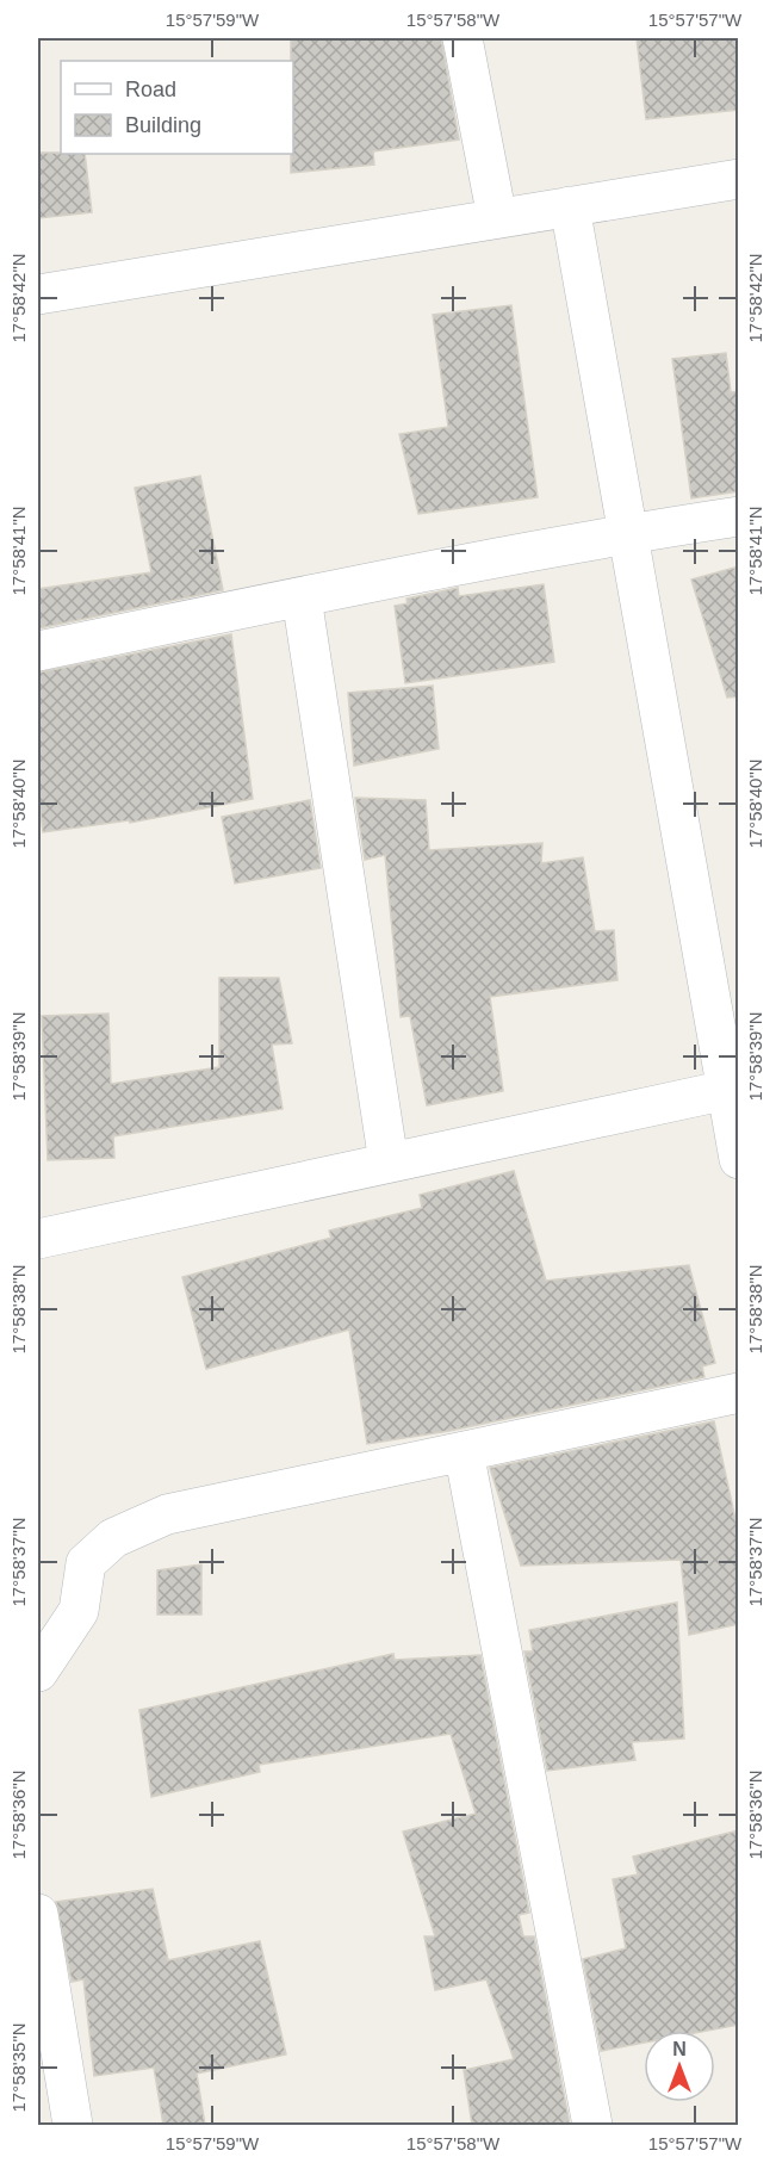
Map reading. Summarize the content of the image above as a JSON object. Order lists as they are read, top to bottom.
{
  "legend": ["Road", "Building"],
  "north": "top",
  "coordinates": [
    "15°57'59\"W",
    "15°57'58\"W",
    "15°57'57\"W",
    "17°58'42\"N",
    "17°58'41\"N",
    "17°58'40\"N",
    "17°58'39\"N",
    "17°58'38\"N",
    "17°58'37\"N",
    "17°58'36\"N",
    "17°58'35\"N"
  ]
}
